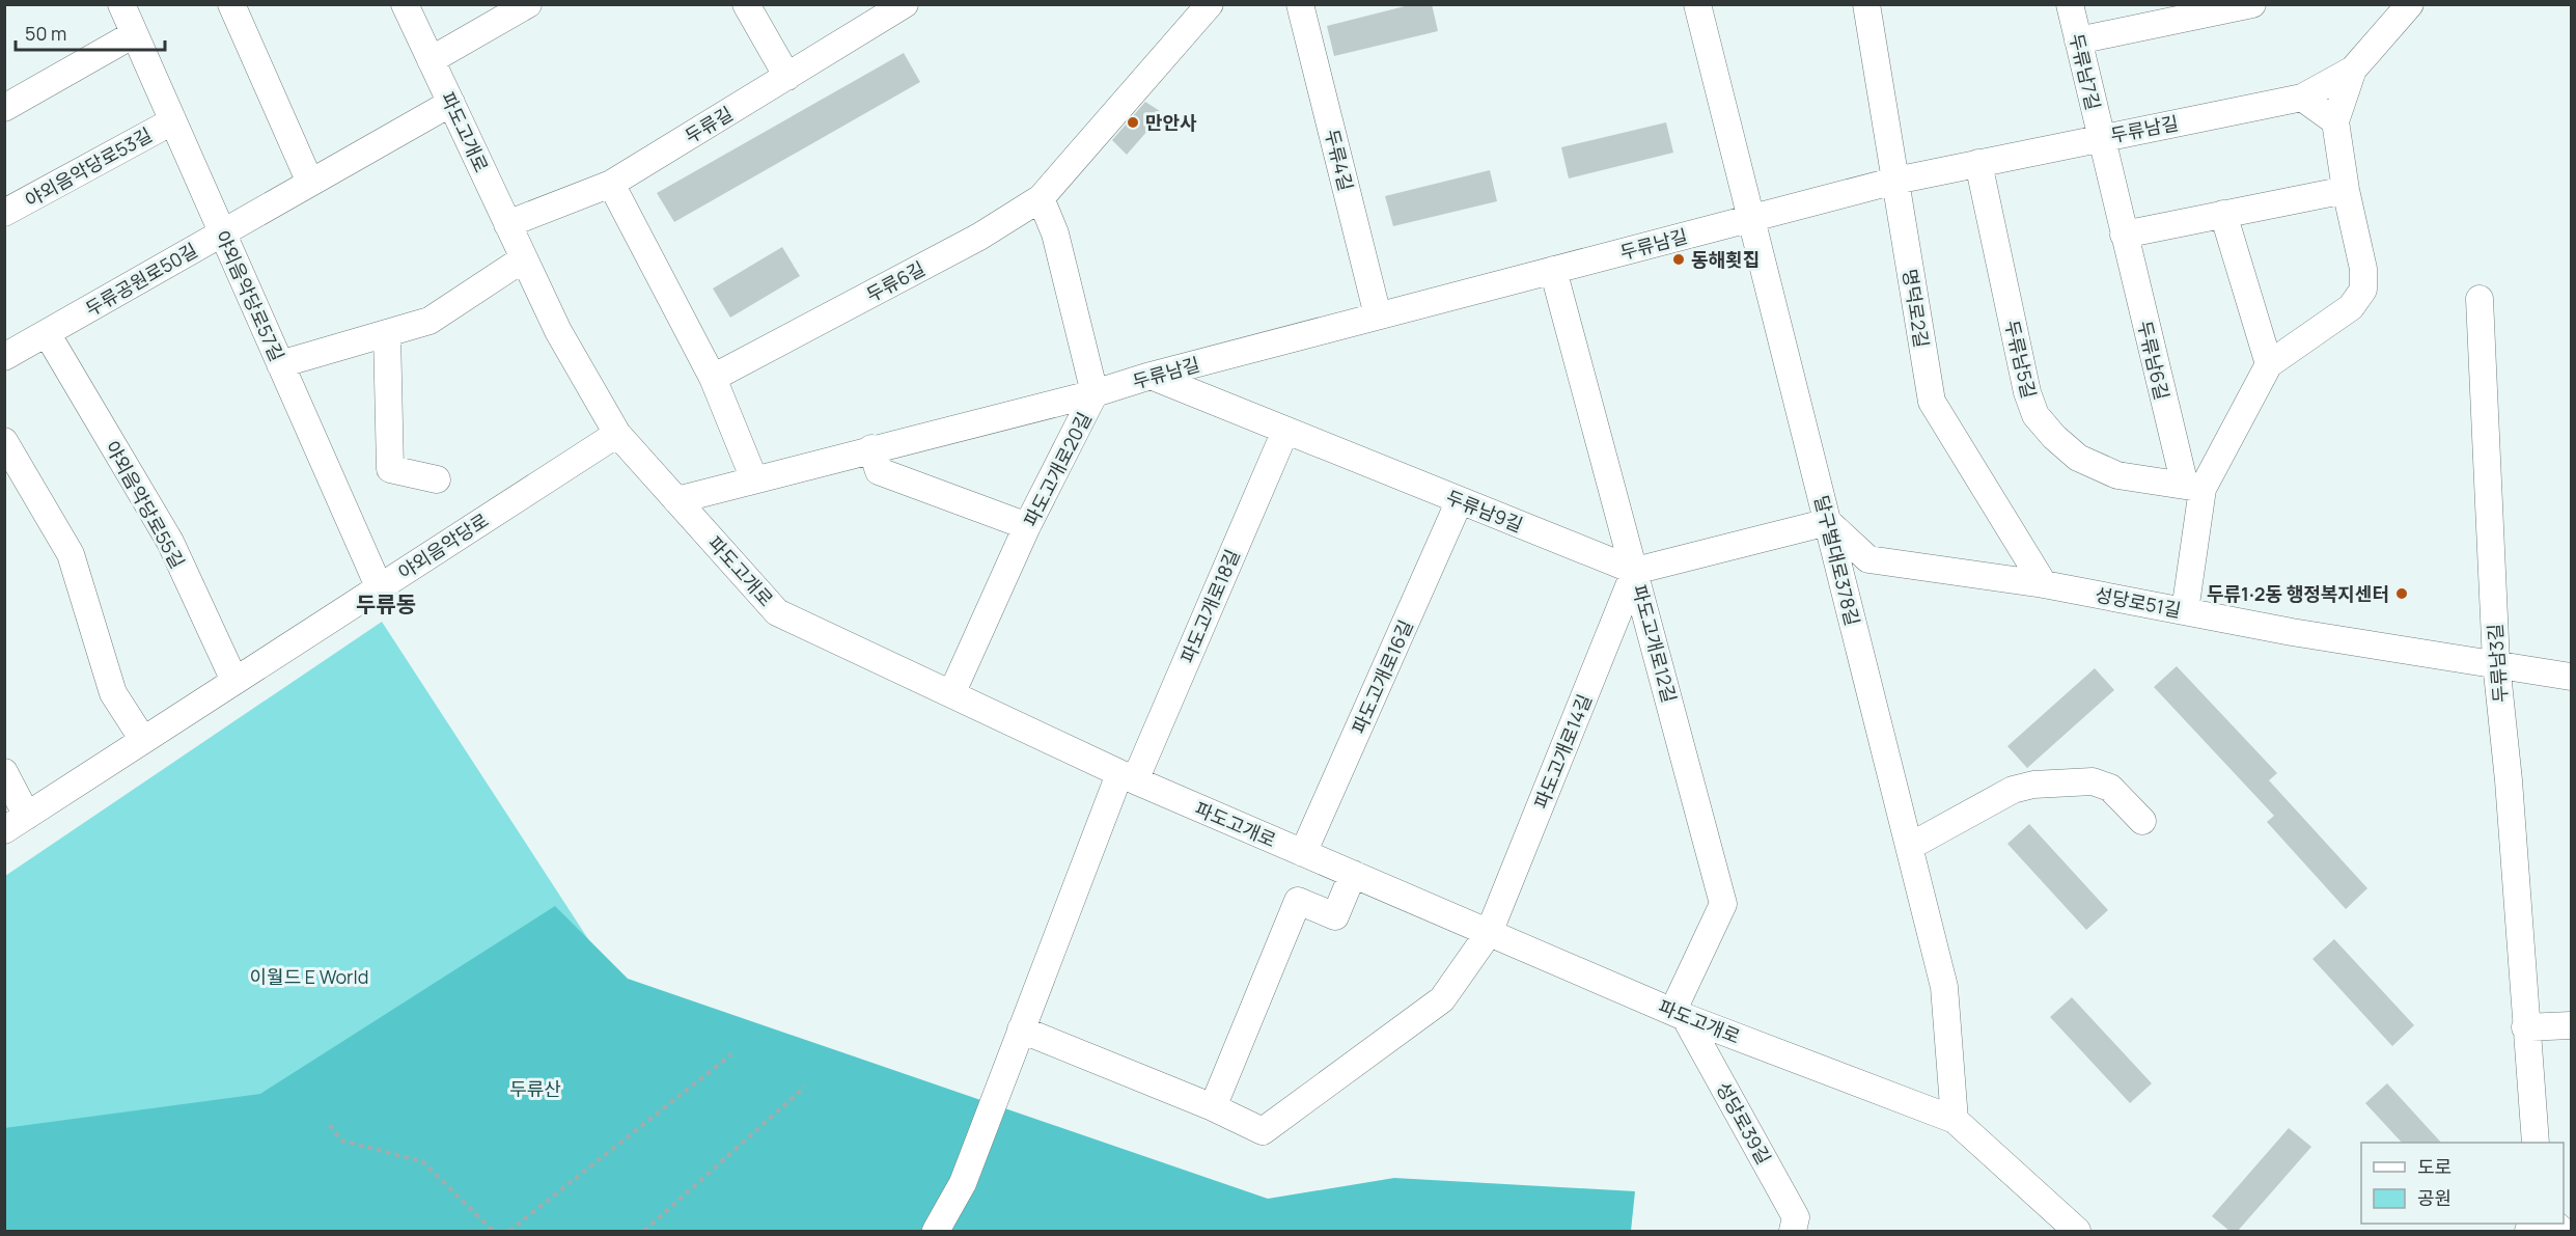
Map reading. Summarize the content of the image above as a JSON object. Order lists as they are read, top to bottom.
{
  "streets": {
    "street": [
      "두류남7길",
      "두류길",
      "두류남길",
      "파도고개로",
      "두류4길",
      "야외음악당로53길",
      "두류공원로50길",
      "두류6길",
      "야외음악당로57길",
      "명덕로2길",
      "두류남5길",
      "두류남6길",
      "파도고개로20길",
      "야외음악당로55길",
      "두류남9길",
      "야외음악당로",
      "달구벌대로378길",
      "성당로51길",
      "파도고개로18길",
      "파도고개로12길",
      "두류남3길",
      "파도고개로16길",
      "파도고개로14길",
      "성당로39길"
    ]
  },
  "crossings": [
    ["두류남7길", "두류남길"],
    ["두류남7길", "두류남6길"],
    ["두류길", "파도고개로"],
    ["두류남길", "파도고개로"],
    ["두류남길", "두류4길"],
    ["두류남길", "명덕로2길"],
    ["두류남길", "두류남5길"],
    ["두류남길", "두류남6길"],
    ["두류남길", "파도고개로20길"],
    ["두류남길", "두류남9길"],
    ["두류남길", "달구벌대로378길"],
    ["두류남길", "파도고개로12길"],
    ["파도고개로", "두류공원로50길"],
    ["파도고개로", "파도고개로20길"],
    ["파도고개로", "야외음악당로"],
    ["파도고개로", "달구벌대로378길"],
    ["파도고개로", "파도고개로18길"],
    ["파도고개로", "파도고개로12길"],
    ["파도고개로", "파도고개로16길"],
    ["파도고개로", "파도고개로14길"],
    ["파도고개로", "성당로39길"],
    ["야외음악당로53길", "야외음악당로57길"],
    ["두류공원로50길", "야외음악당로57길"],
    ["두류공원로50길", "야외음악당로55길"],
    ["두류6길", "파도고개로20길"],
    ["야외음악당로57길", "야외음악당로"],
    ["명덕로2길", "성당로51길"],
    ["두류남5길", "두류남6길"],
    ["두류남6길", "성당로51길"],
    ["야외음악당로55길", "야외음악당로"],
    ["두류남9길", "파도고개로18길"],
    ["두류남9길", "파도고개로12길"],
    ["두류남9길", "파도고개로16길"],
    ["두류남9길", "파도고개로14길"],
    ["달구벌대로378길", "성당로51길"],
    ["성당로51길", "두류남3길"],
    ["파도고개로12길", "파도고개로14길"],
    ["파도고개로12길", "성당로39길"]
  ],
  "districts": ["두류동"],
  "parks": ["이월드 E World", "두류산"],
  "places": ["만안사", "동해횟집", "두류1·2동 행정복지센터"],
  "legend": ["도로", "공원"],
  "scale_bar": "50 m"
}
